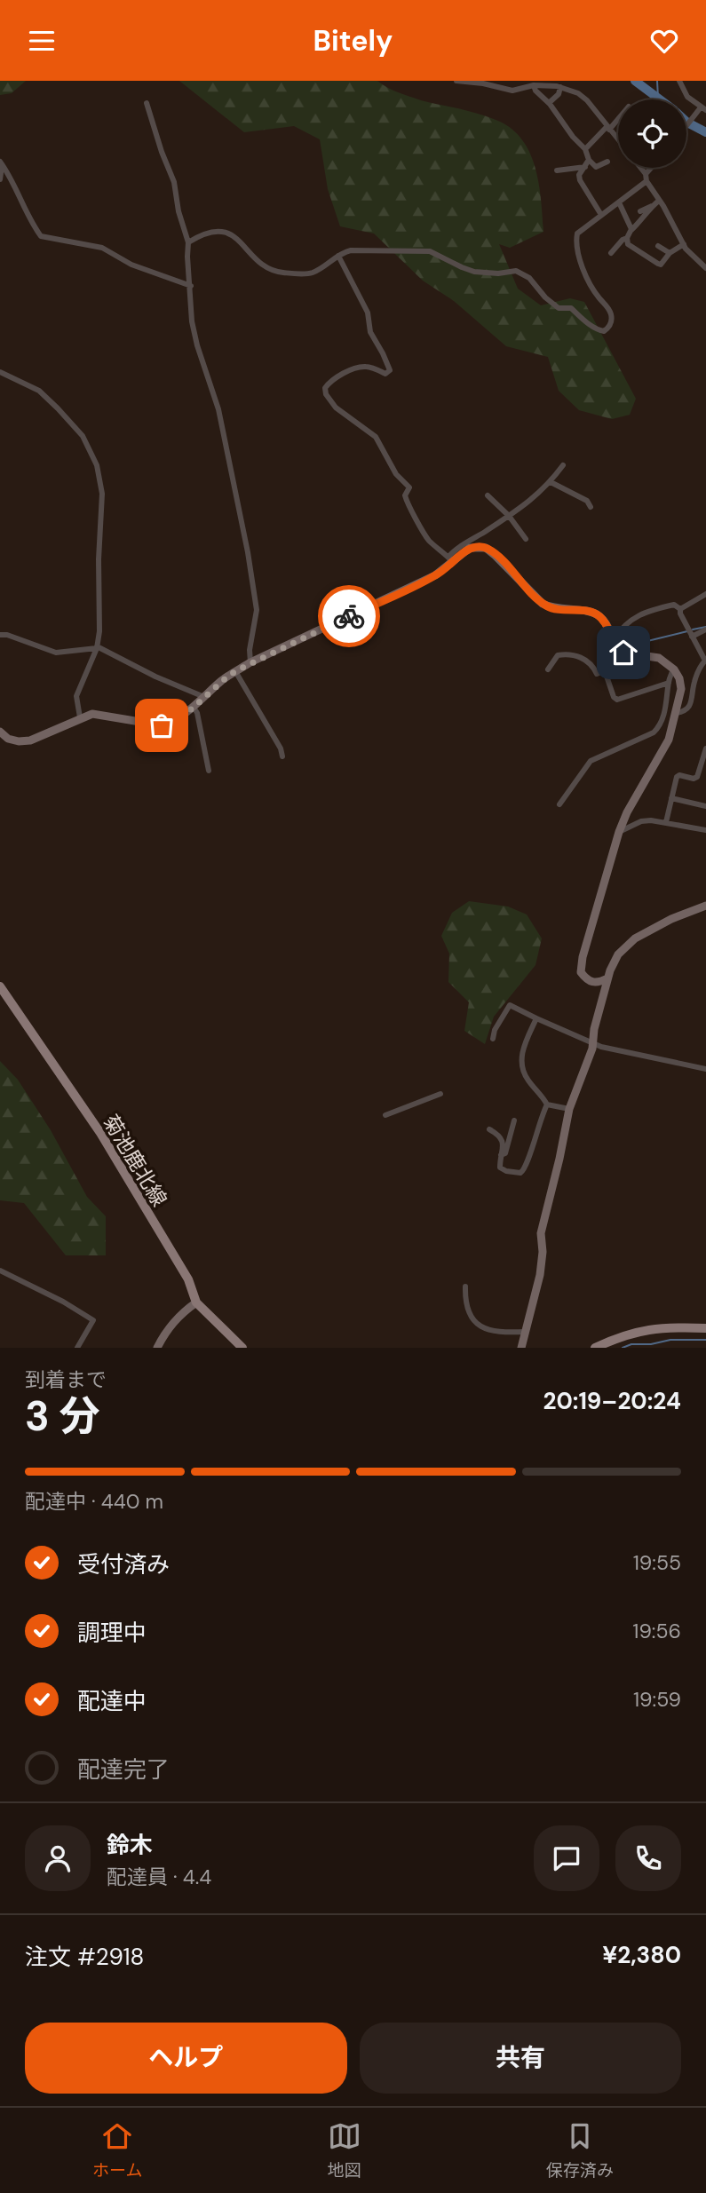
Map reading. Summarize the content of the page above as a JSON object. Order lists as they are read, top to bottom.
{
  "streets": {
    "main road": ["菊池鹿北線"]
  },
  "page": {
    "header": "Bitely",
    "heading": ["3 分", "到着まで", "20:19–20:24"],
    "panel": [
      "鈴木",
      "配達員 · 4.4",
      "注文 #2918",
      "¥2,380"
    ],
    "bar": "配達中 · 440 m",
    "list": [
      ["受付済み", "19:55"],
      ["調理中", "19:56"],
      ["配達中", "19:59"],
      "配達完了"
    ],
    "buttons": ["ヘルプ", "共有"],
    "tabs": ["ホーム", "地図", "保存済み"]
  }
}
